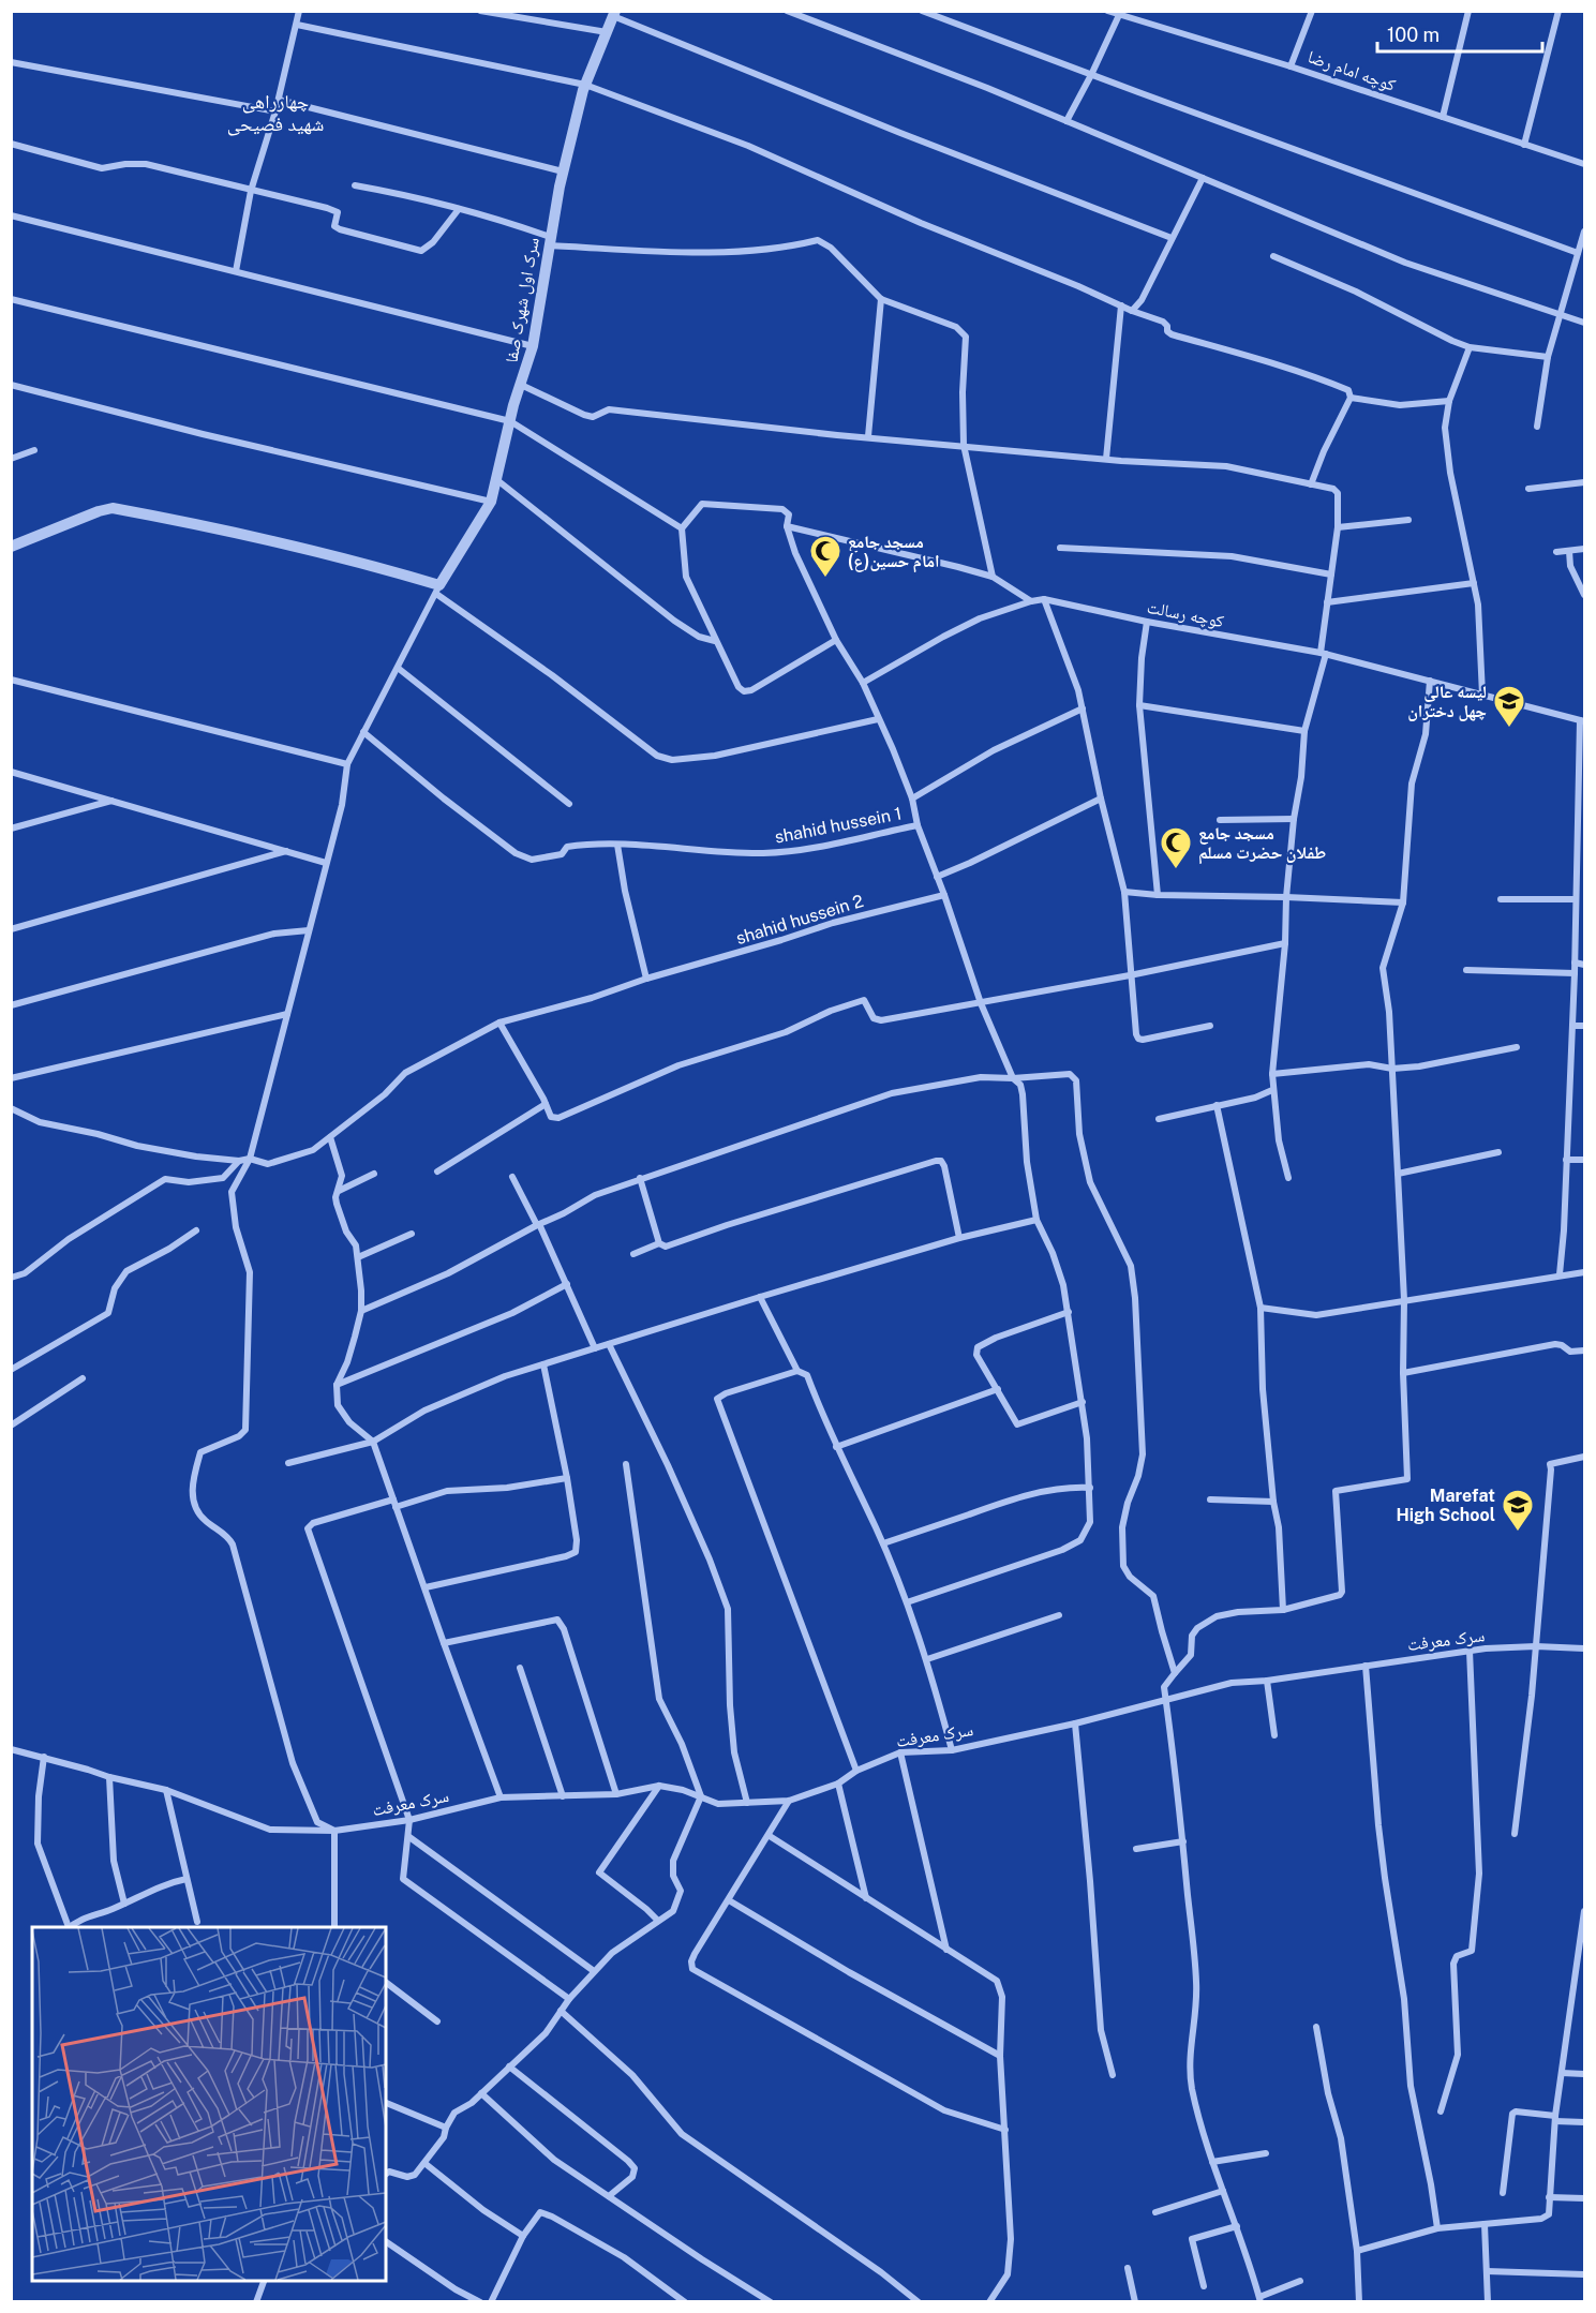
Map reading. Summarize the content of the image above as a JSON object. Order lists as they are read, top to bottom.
{
  "streets": {
    "street": [
      "کوچه امام رضا",
      "سرک اول شهرک صفا",
      "کوچه رسالت",
      "shahid hussein 1",
      "shahid hussein 2",
      "سرک معرفت"
    ]
  },
  "crossings": [
    ["کوچه رسالت", "shahid hussein 1"]
  ],
  "districts": ["چهارراهی شهید فصیحی"],
  "places": {
    "mosque": ["مسجد جامع امام حسین(ع)", "مسجد جامع طفلان حضرت مسلم"],
    "school or university": ["لیسه عالی چهل دختران", "Marefat High School"]
  },
  "scale_bar": "100 m"
}
